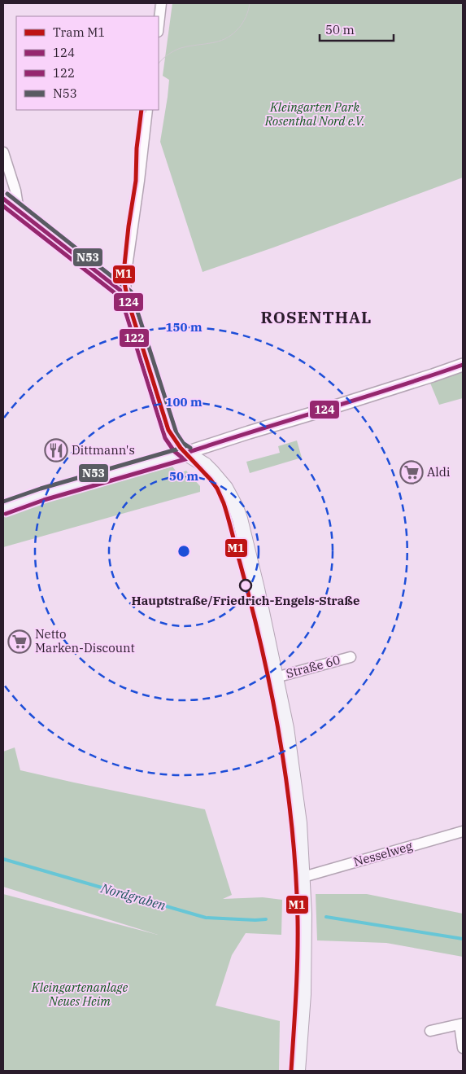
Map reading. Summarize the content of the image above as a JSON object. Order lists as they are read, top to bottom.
{
  "streets": {
    "street": ["Straße 60", "Nesselweg"]
  },
  "districts": ["ROSENTHAL"],
  "water": ["Nordgraben"],
  "parks": ["Kleingarten Park Rosenthal Nord e.V.", "Kleingartenanlage Neues Heim"],
  "places": {
    "restaurant": ["Dittmann's"],
    "supermarket": ["Aldi", "Netto Marken-Discount"],
    "other": ["Hauptstraße/Friedrich-Engels-Straße"]
  },
  "lines": [
    "tram line M1",
    "transit line N53",
    "transit line 124",
    "transit line 122"
  ],
  "legend": [
    "Tram M1",
    "124",
    "122",
    "N53"
  ],
  "scale_bar": "50 m",
  "rings": ["150 m", "100 m", "50 m"]
}
